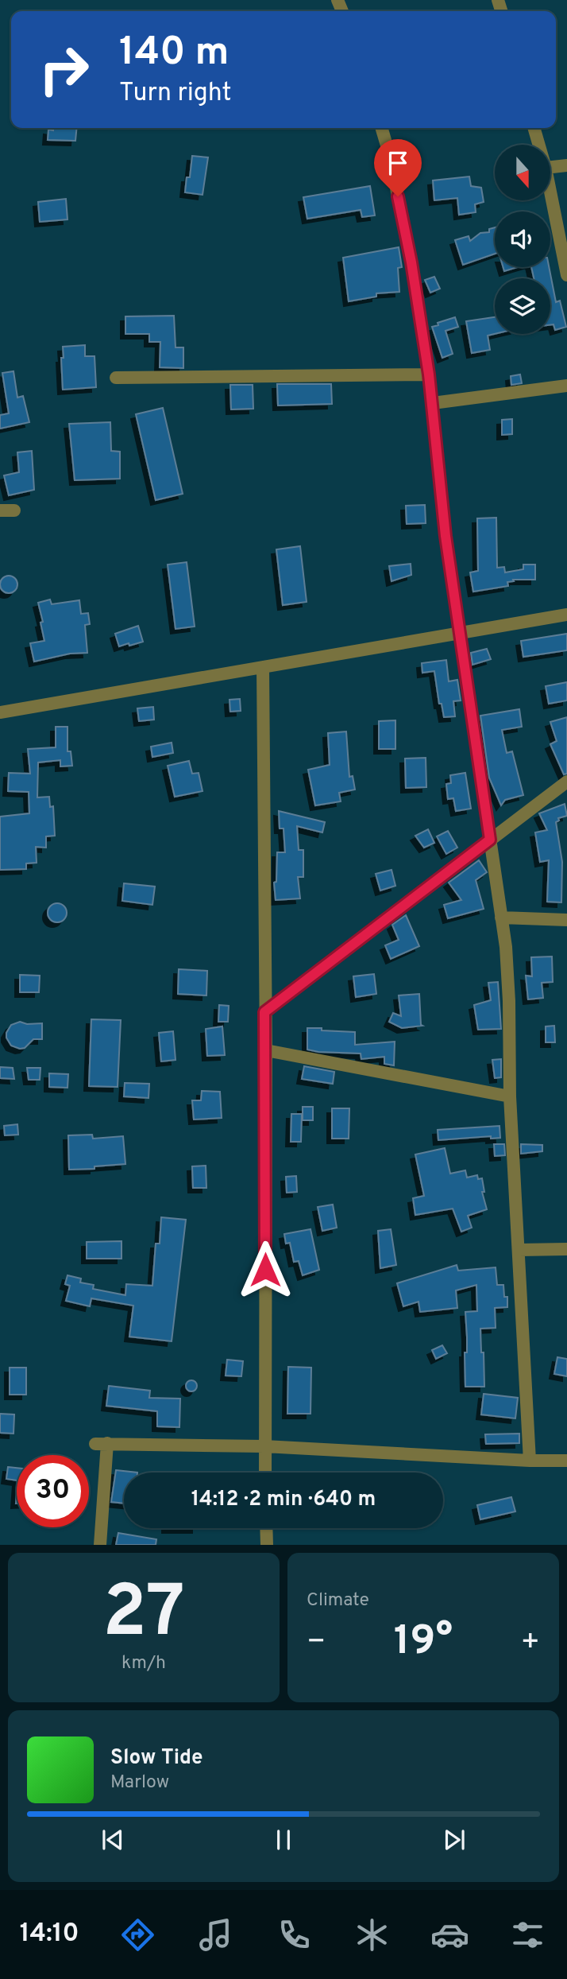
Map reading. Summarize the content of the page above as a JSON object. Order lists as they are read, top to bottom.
{
  "north": "bottom",
  "page": {
    "turn": ["140 m", "Turn right"],
    "limit": "30",
    "trip": "14:12 · 2 min · 640 m",
    "tile": [
      ["27", "km/h"],
      "Climate"
    ],
    "heat": ["−", "19°", "+"],
    "song": ["Slow Tide", "Marlow"],
    "tabs": "14:10"
  }
}
